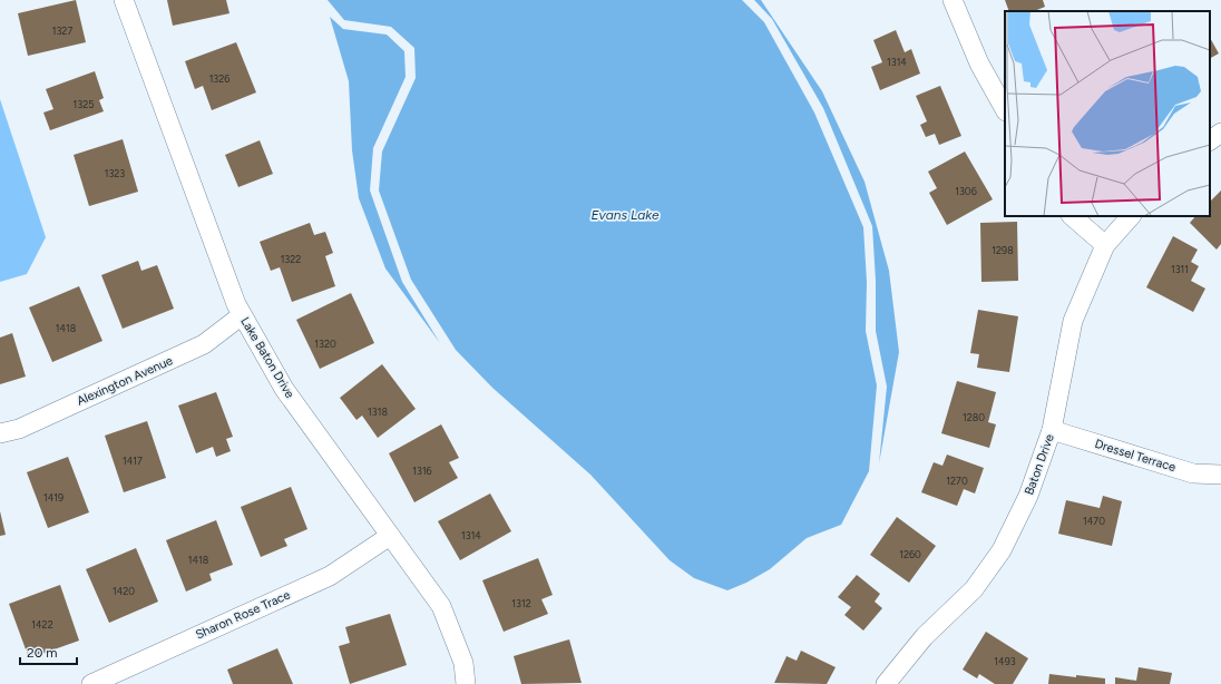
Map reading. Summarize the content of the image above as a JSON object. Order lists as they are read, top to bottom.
{
  "streets": {
    "street": [
      "Lake Baton Drive",
      "Alexington Avenue",
      "Dressel Terrace",
      "Baton Drive",
      "Sharon Rose Trace"
    ]
  },
  "crossings": [
    ["Lake Baton Drive", "Alexington Avenue"],
    ["Lake Baton Drive", "Sharon Rose Trace"],
    ["Dressel Terrace", "Baton Drive"]
  ],
  "water": ["Evans Lake"],
  "house_numbers": [
    "1327",
    "1314",
    "1326",
    "1325",
    "1323",
    "1306",
    "1298",
    "1322",
    "1311",
    "1418",
    "1320",
    "1318",
    "1280",
    "1417",
    "1316",
    "1270",
    "1419",
    "1470",
    "1314",
    "1260",
    "1418",
    "1420",
    "1312",
    "1422",
    "1493"
  ],
  "scale_bar": "20 m"
}
